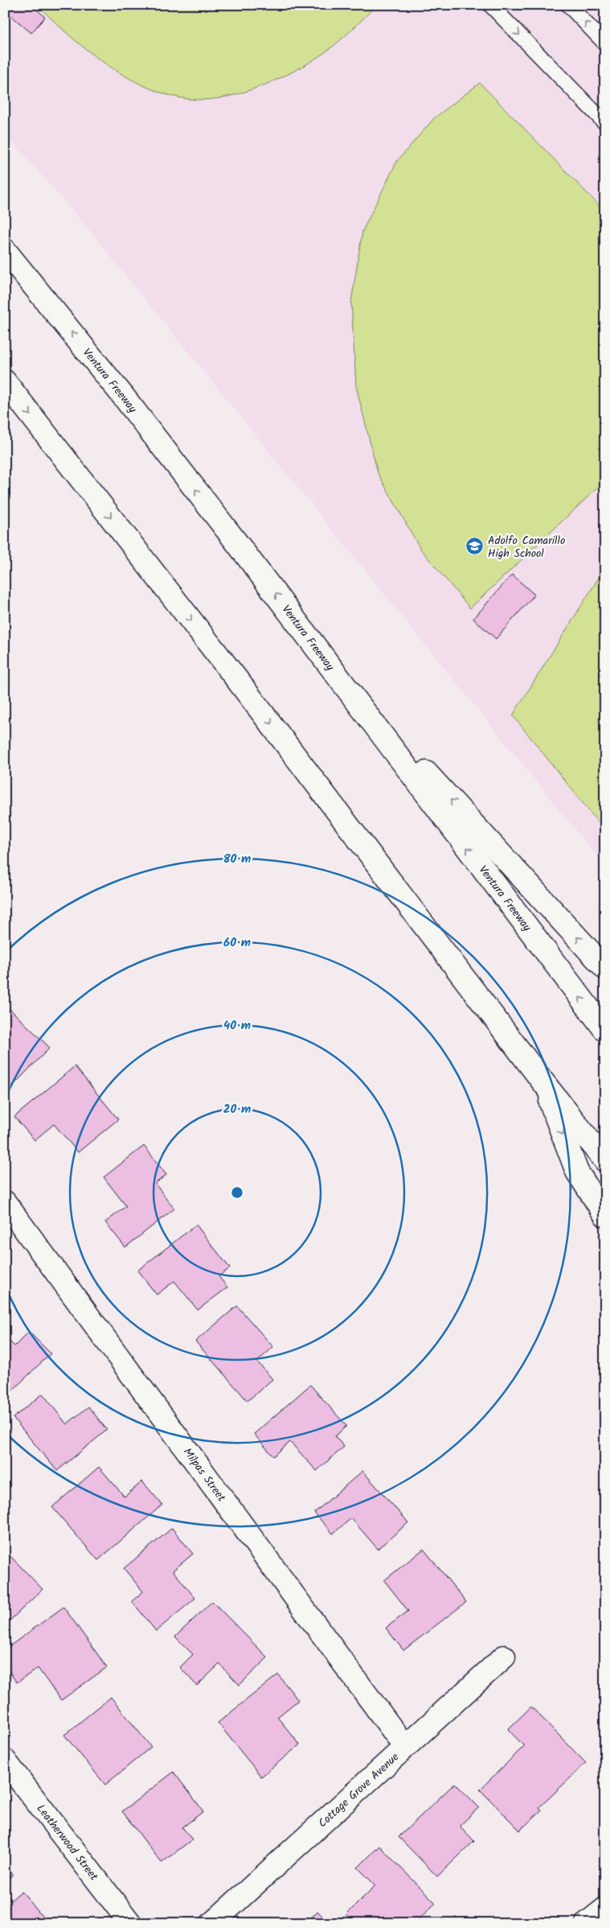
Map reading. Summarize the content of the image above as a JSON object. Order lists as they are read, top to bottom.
{
  "streets": {
    "main road": [
      "Ventura Freeway",
      "Milpas Street",
      "Cottage Grove Avenue",
      "Leatherwood Street"
    ]
  },
  "crossings": [
    ["Milpas Street", "Cottage Grove Avenue"]
  ],
  "places": {
    "school or university": ["Adolfo Camarillo High School"]
  },
  "rings": [
    "80 m",
    "60 m",
    "40 m",
    "20 m"
  ]
}
